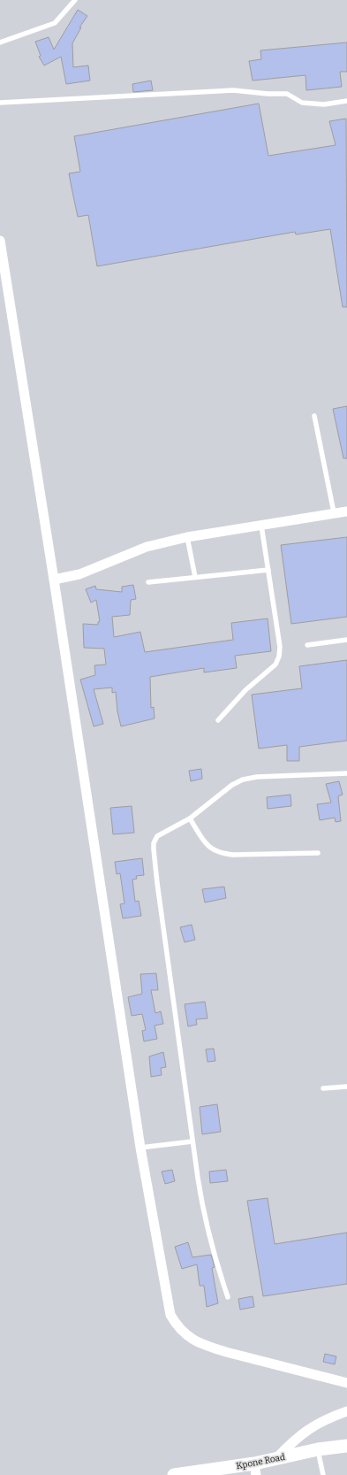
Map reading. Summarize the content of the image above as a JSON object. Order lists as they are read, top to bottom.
{
  "streets": {
    "main road": ["Kpone Road"]
  }
}
